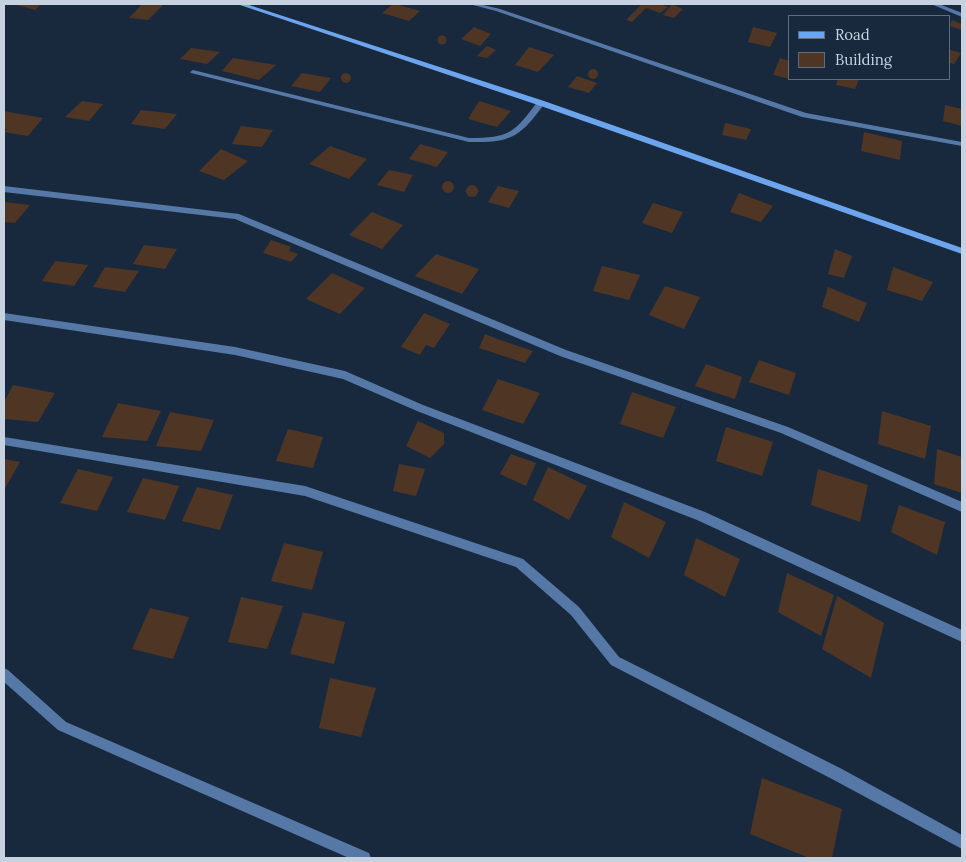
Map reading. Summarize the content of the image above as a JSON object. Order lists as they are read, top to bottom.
{
  "legend": ["Road", "Building"]
}
